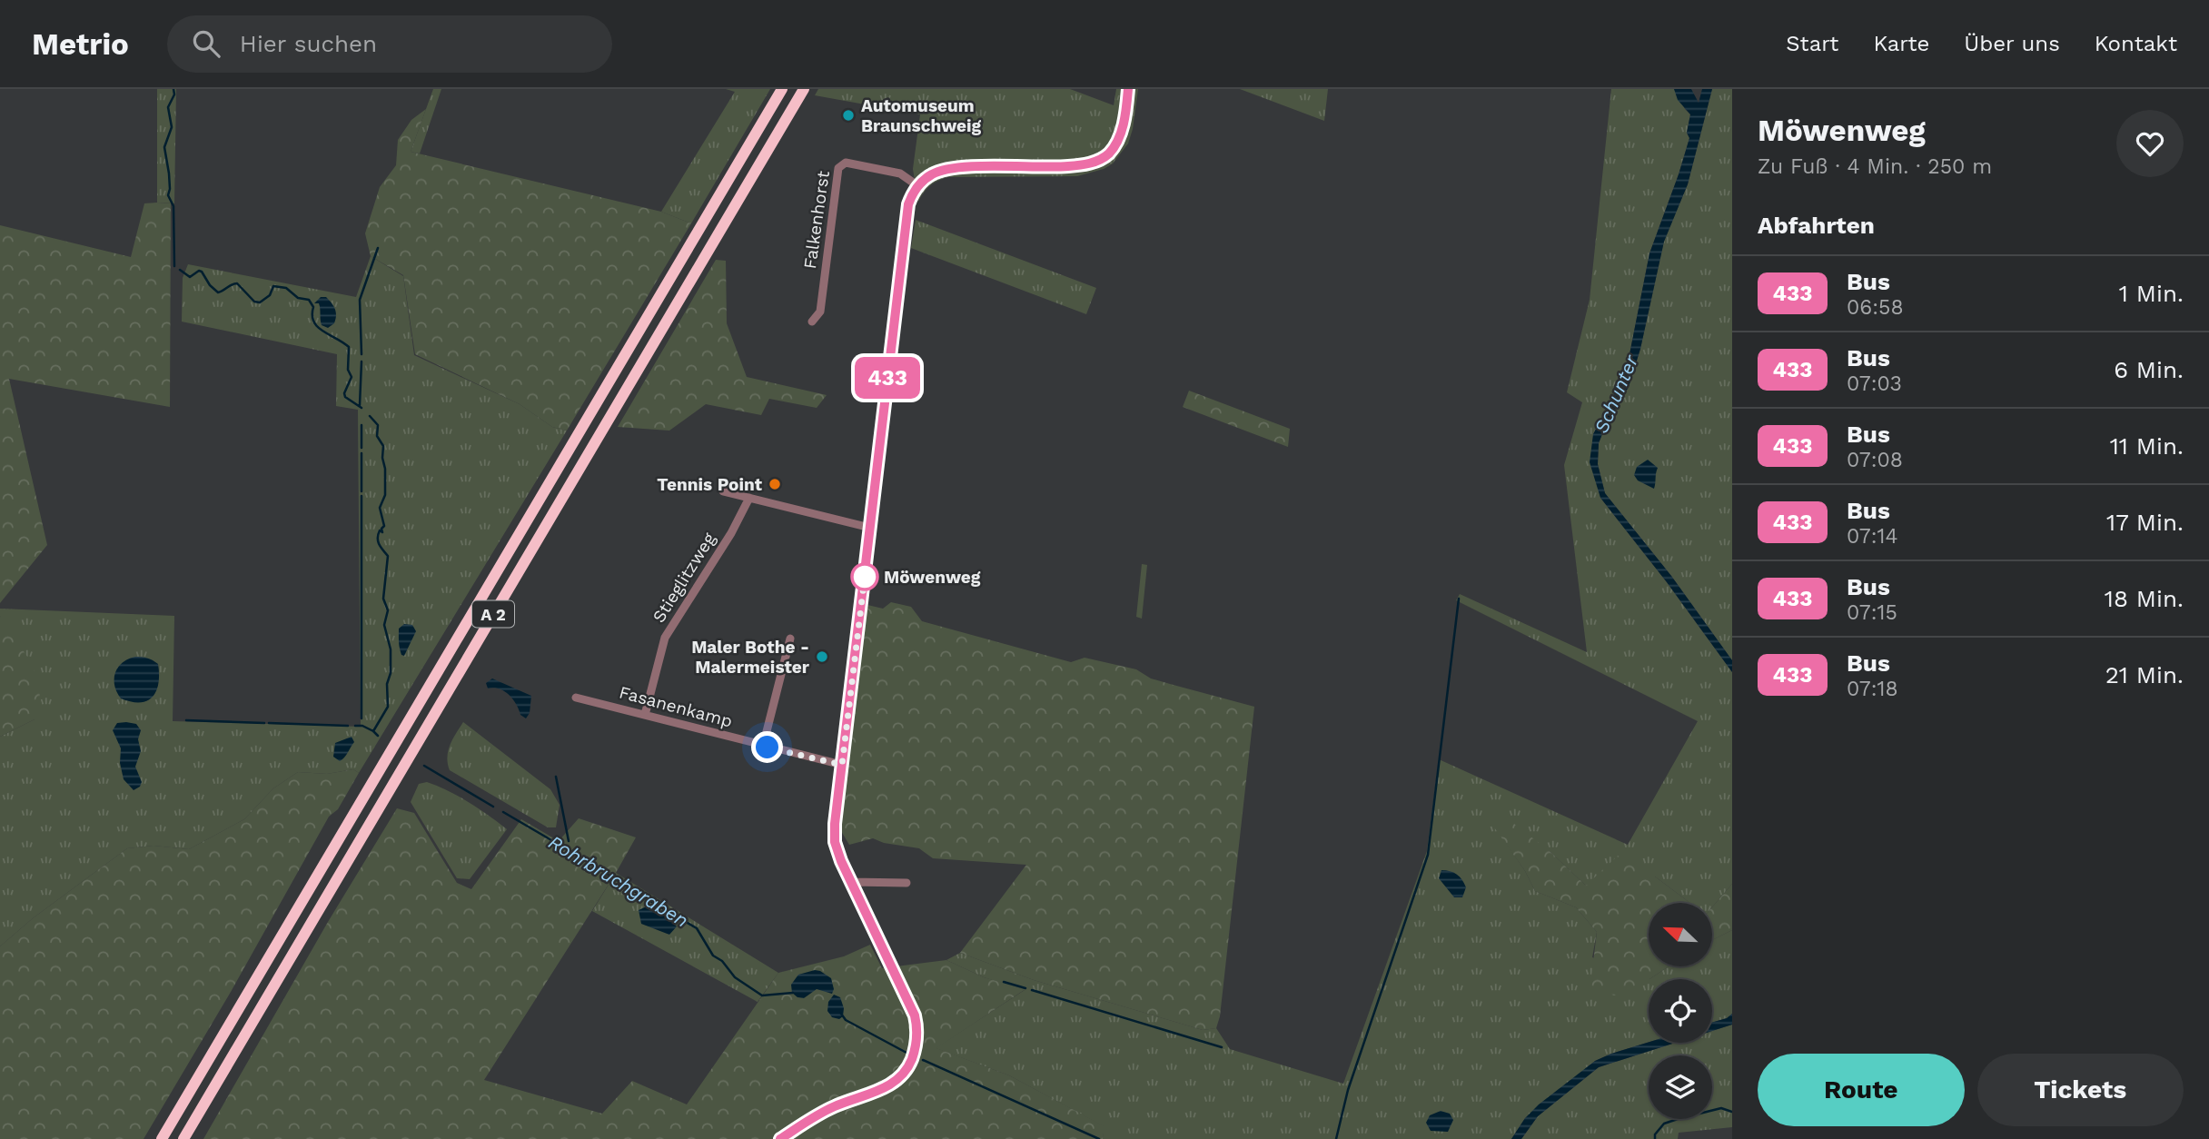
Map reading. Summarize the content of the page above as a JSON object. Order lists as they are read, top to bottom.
{
  "streets": {
    "highway": ["A 2"],
    "street": ["Falkenhorst", "Stieglitzweg", "Fasanenkamp"]
  },
  "crossings": [
    ["Stieglitzweg", "Fasanenkamp"]
  ],
  "water": ["Schunter", "Rohrbruchgraben"],
  "places": [
    "Automuseum Braunschweig",
    "Tennis Point",
    "Möwenweg",
    "Maler Bothe - Malermeister"
  ],
  "lines": ["bus line 433"],
  "north": "top left",
  "page": {
    "header": "Metrio",
    "search": "Hier suchen",
    "nav": [
      "Start",
      "Karte",
      "Über uns",
      "Kontakt"
    ],
    "on_map": "433",
    "heading": [
      ["Möwenweg", "Zu Fuß · 4 Min. · 250 m"],
      "Abfahrten"
    ],
    "list": [
      {
        "mark": "433",
        "name": "Bus",
        "note": "06:58",
        "value": "1 Min."
      },
      {
        "mark": "433",
        "name": "Bus",
        "note": "07:03",
        "value": "6 Min."
      },
      {
        "mark": "433",
        "name": "Bus",
        "note": "07:08",
        "value": "11 Min."
      },
      {
        "mark": "433",
        "name": "Bus",
        "note": "07:14",
        "value": "17 Min."
      },
      {
        "mark": "433",
        "name": "Bus",
        "note": "07:15",
        "value": "18 Min."
      },
      {
        "mark": "433",
        "name": "Bus",
        "note": "07:18",
        "value": "21 Min."
      }
    ],
    "buttons": ["Route", "Tickets"]
  }
}
